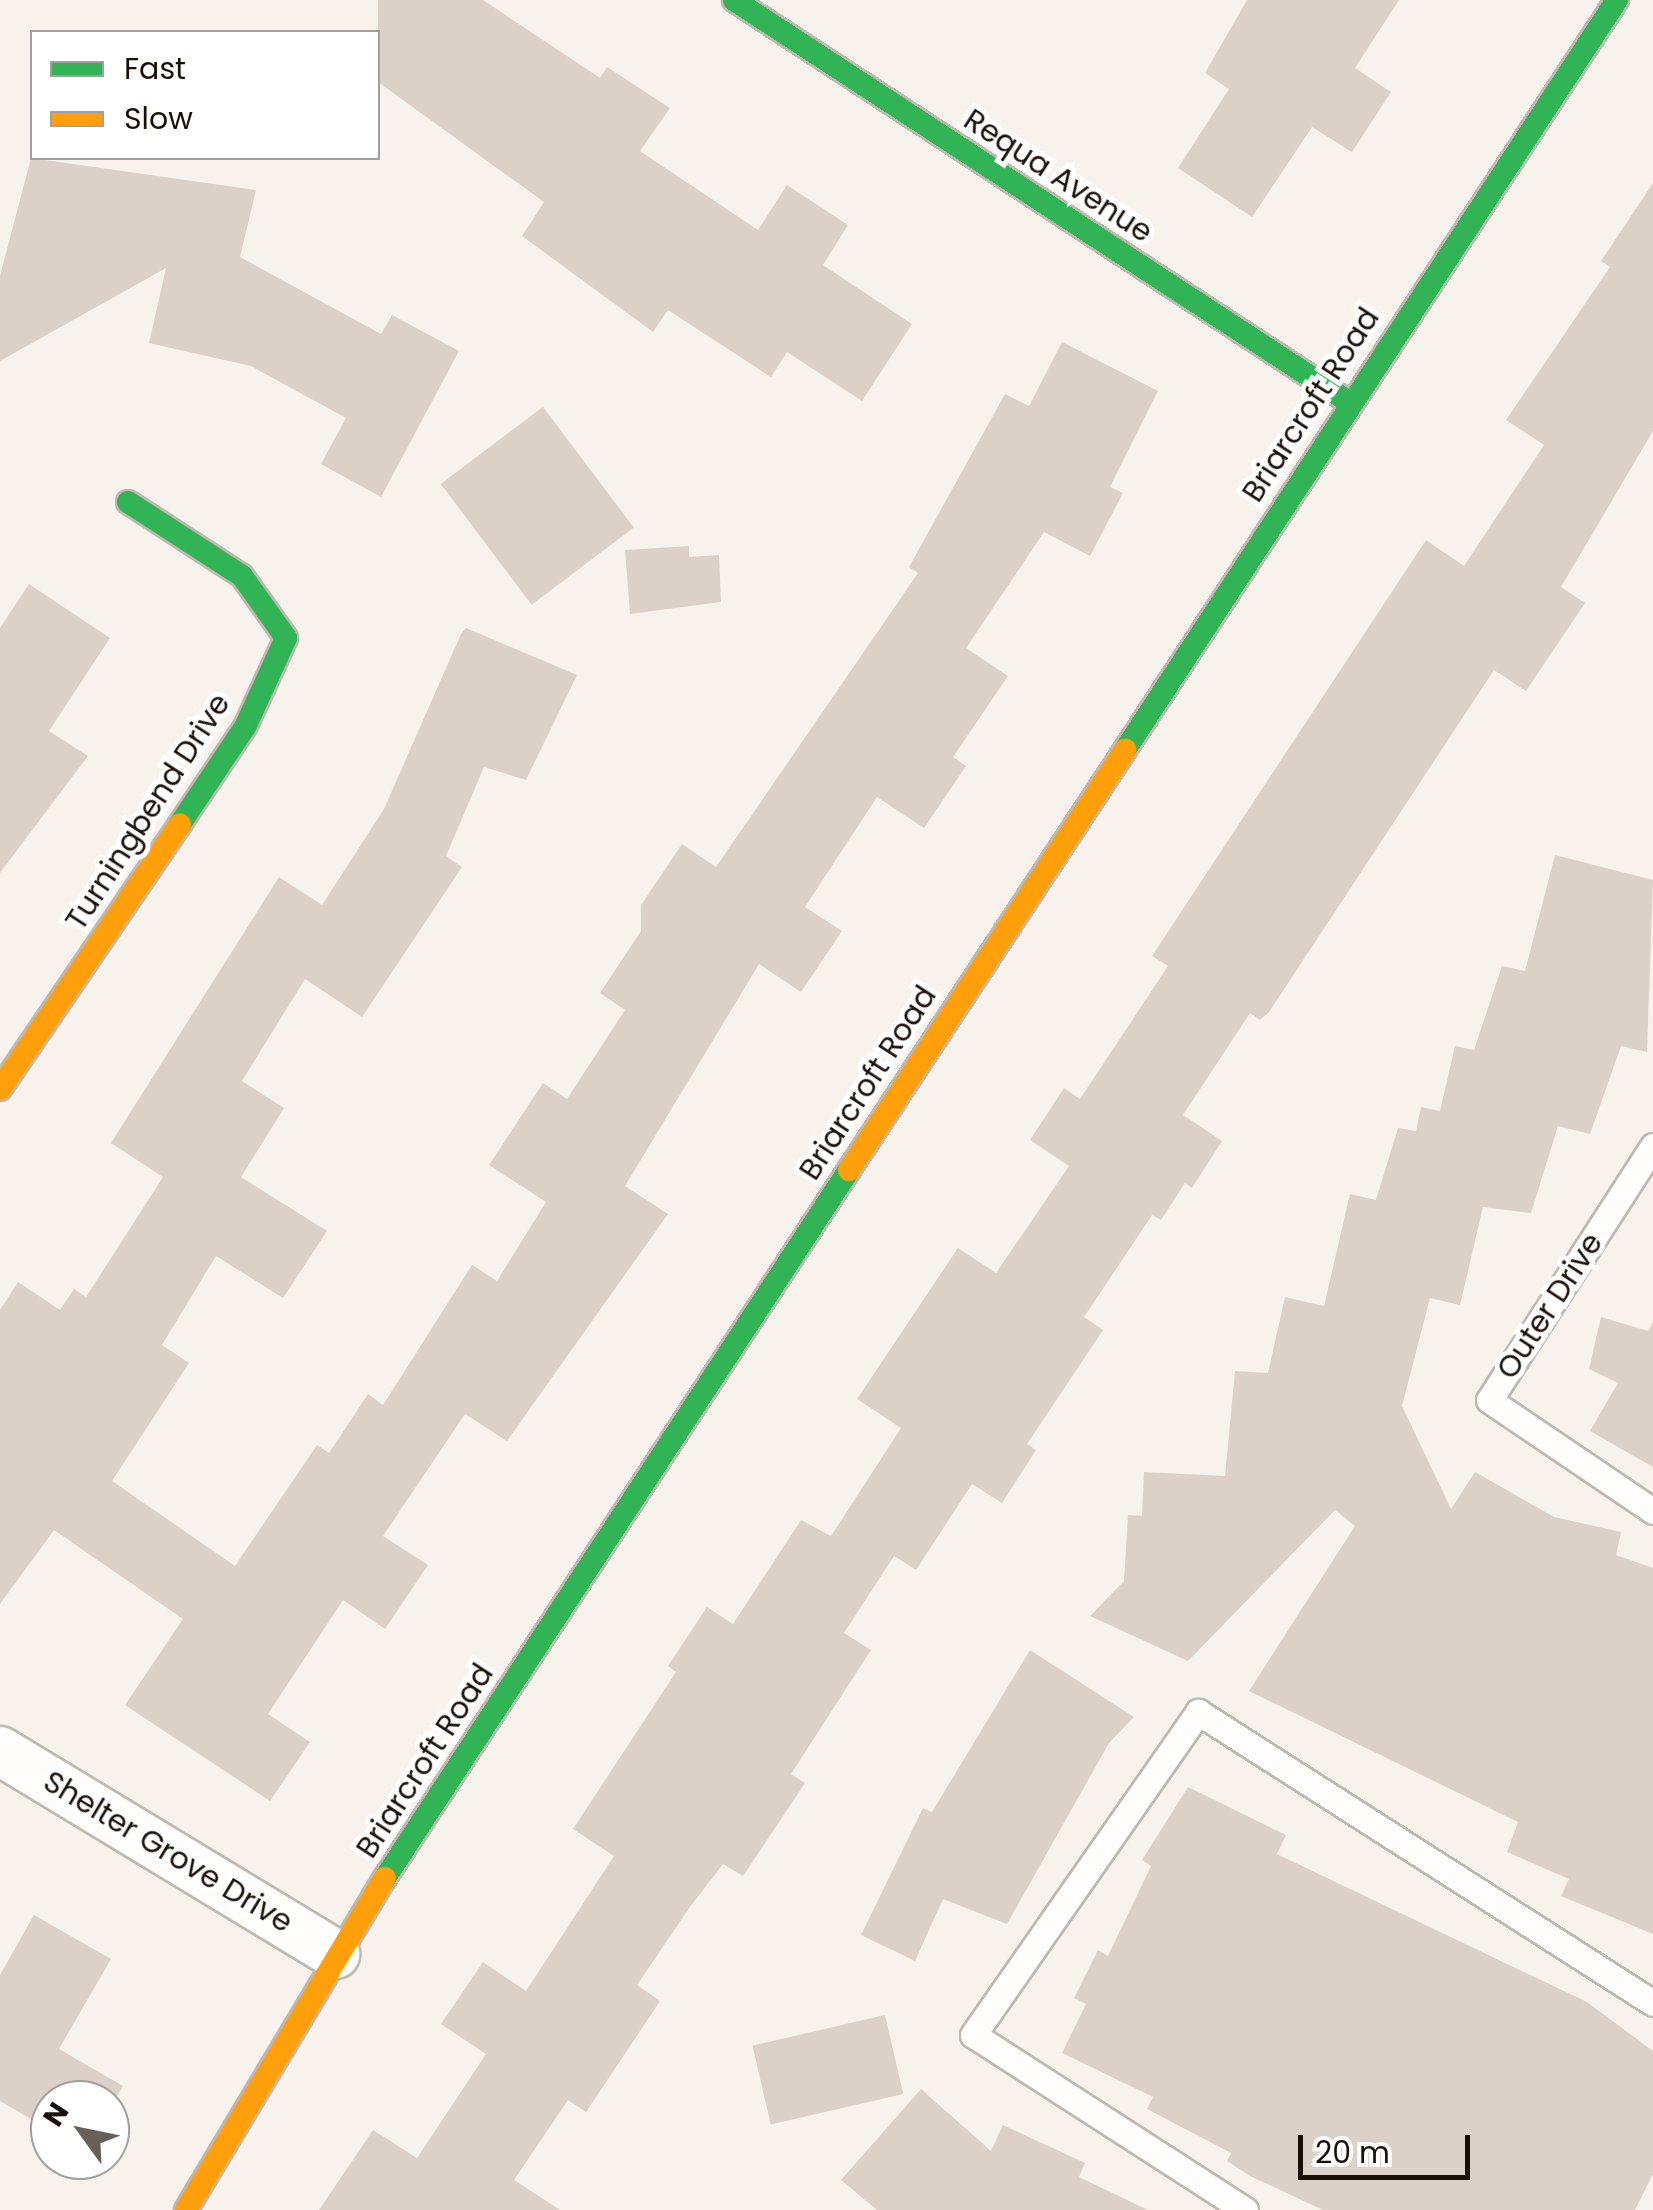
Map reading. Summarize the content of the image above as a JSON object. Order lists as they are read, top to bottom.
{
  "streets": {
    "street": [
      "Requa Avenue",
      "Briarcroft Road",
      "Turningbend Drive",
      "Shelter Grove Drive"
    ],
    "lane": ["Outer Drive"]
  },
  "crossings": [
    ["Requa Avenue", "Briarcroft Road"],
    ["Briarcroft Road", "Shelter Grove Drive"]
  ],
  "legend": ["Fast", "Slow"],
  "scale_bar": "20 m",
  "north": "top left"
}
